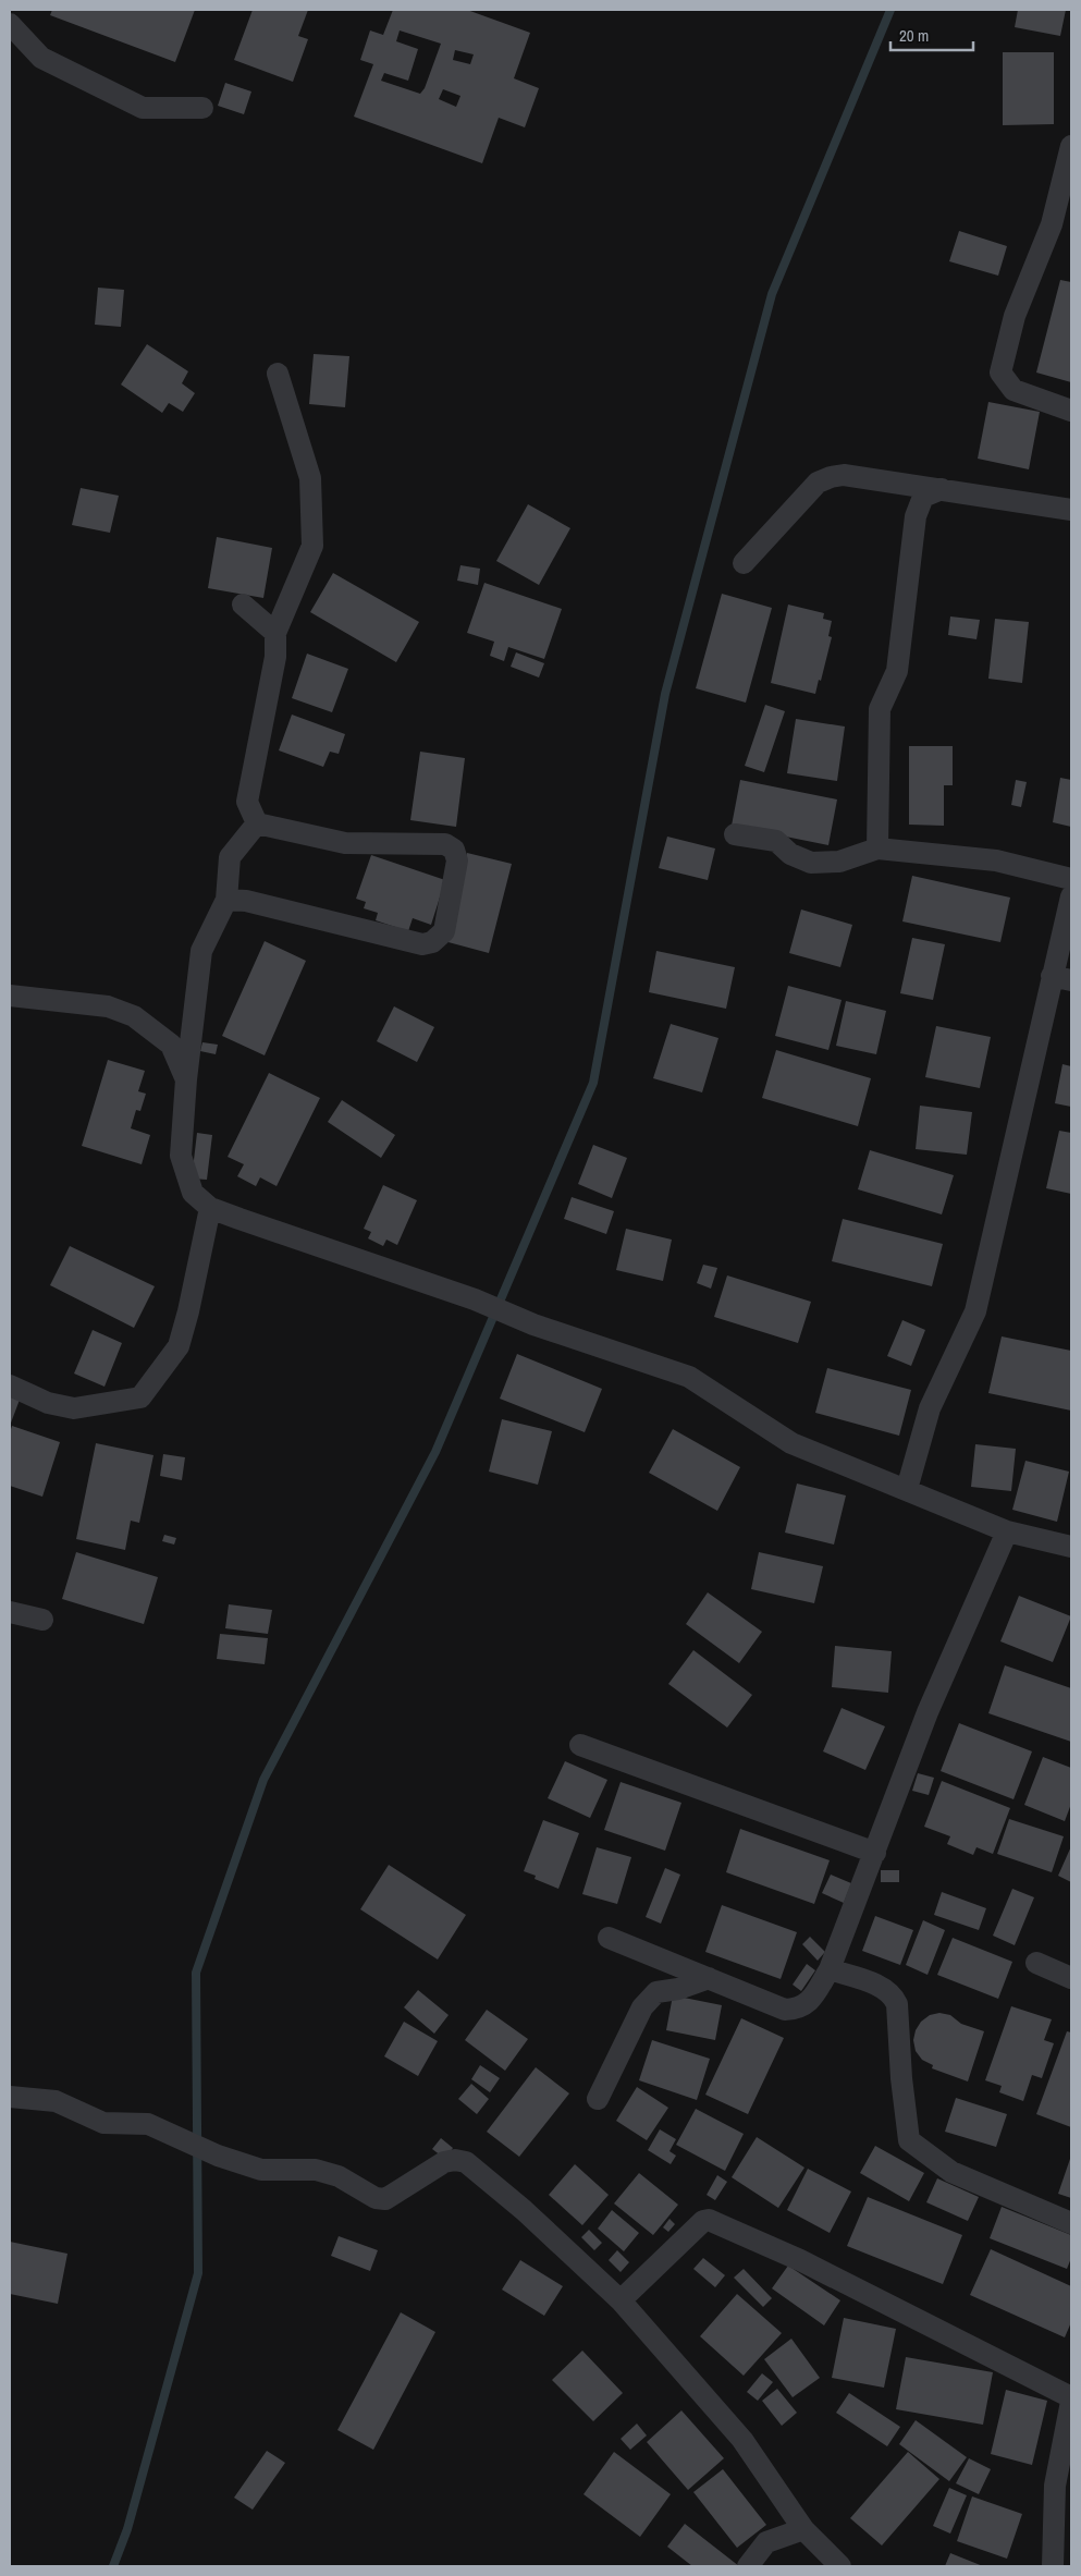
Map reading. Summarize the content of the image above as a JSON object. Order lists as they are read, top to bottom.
{
  "scale_bar": "20 m"
}
